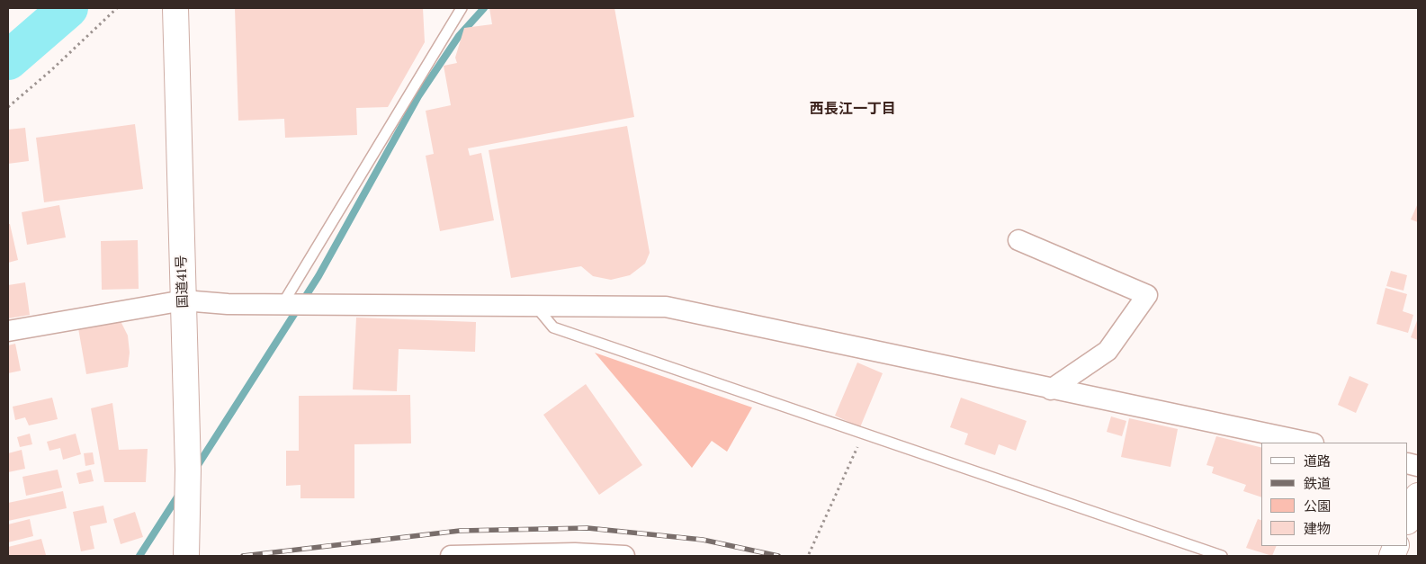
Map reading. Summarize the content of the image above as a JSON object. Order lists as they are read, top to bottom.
{
  "streets": {
    "main road": ["国道41号"]
  },
  "districts": ["西長江一丁目"],
  "legend": [
    "道路",
    "鉄道",
    "公園",
    "建物"
  ]
}
